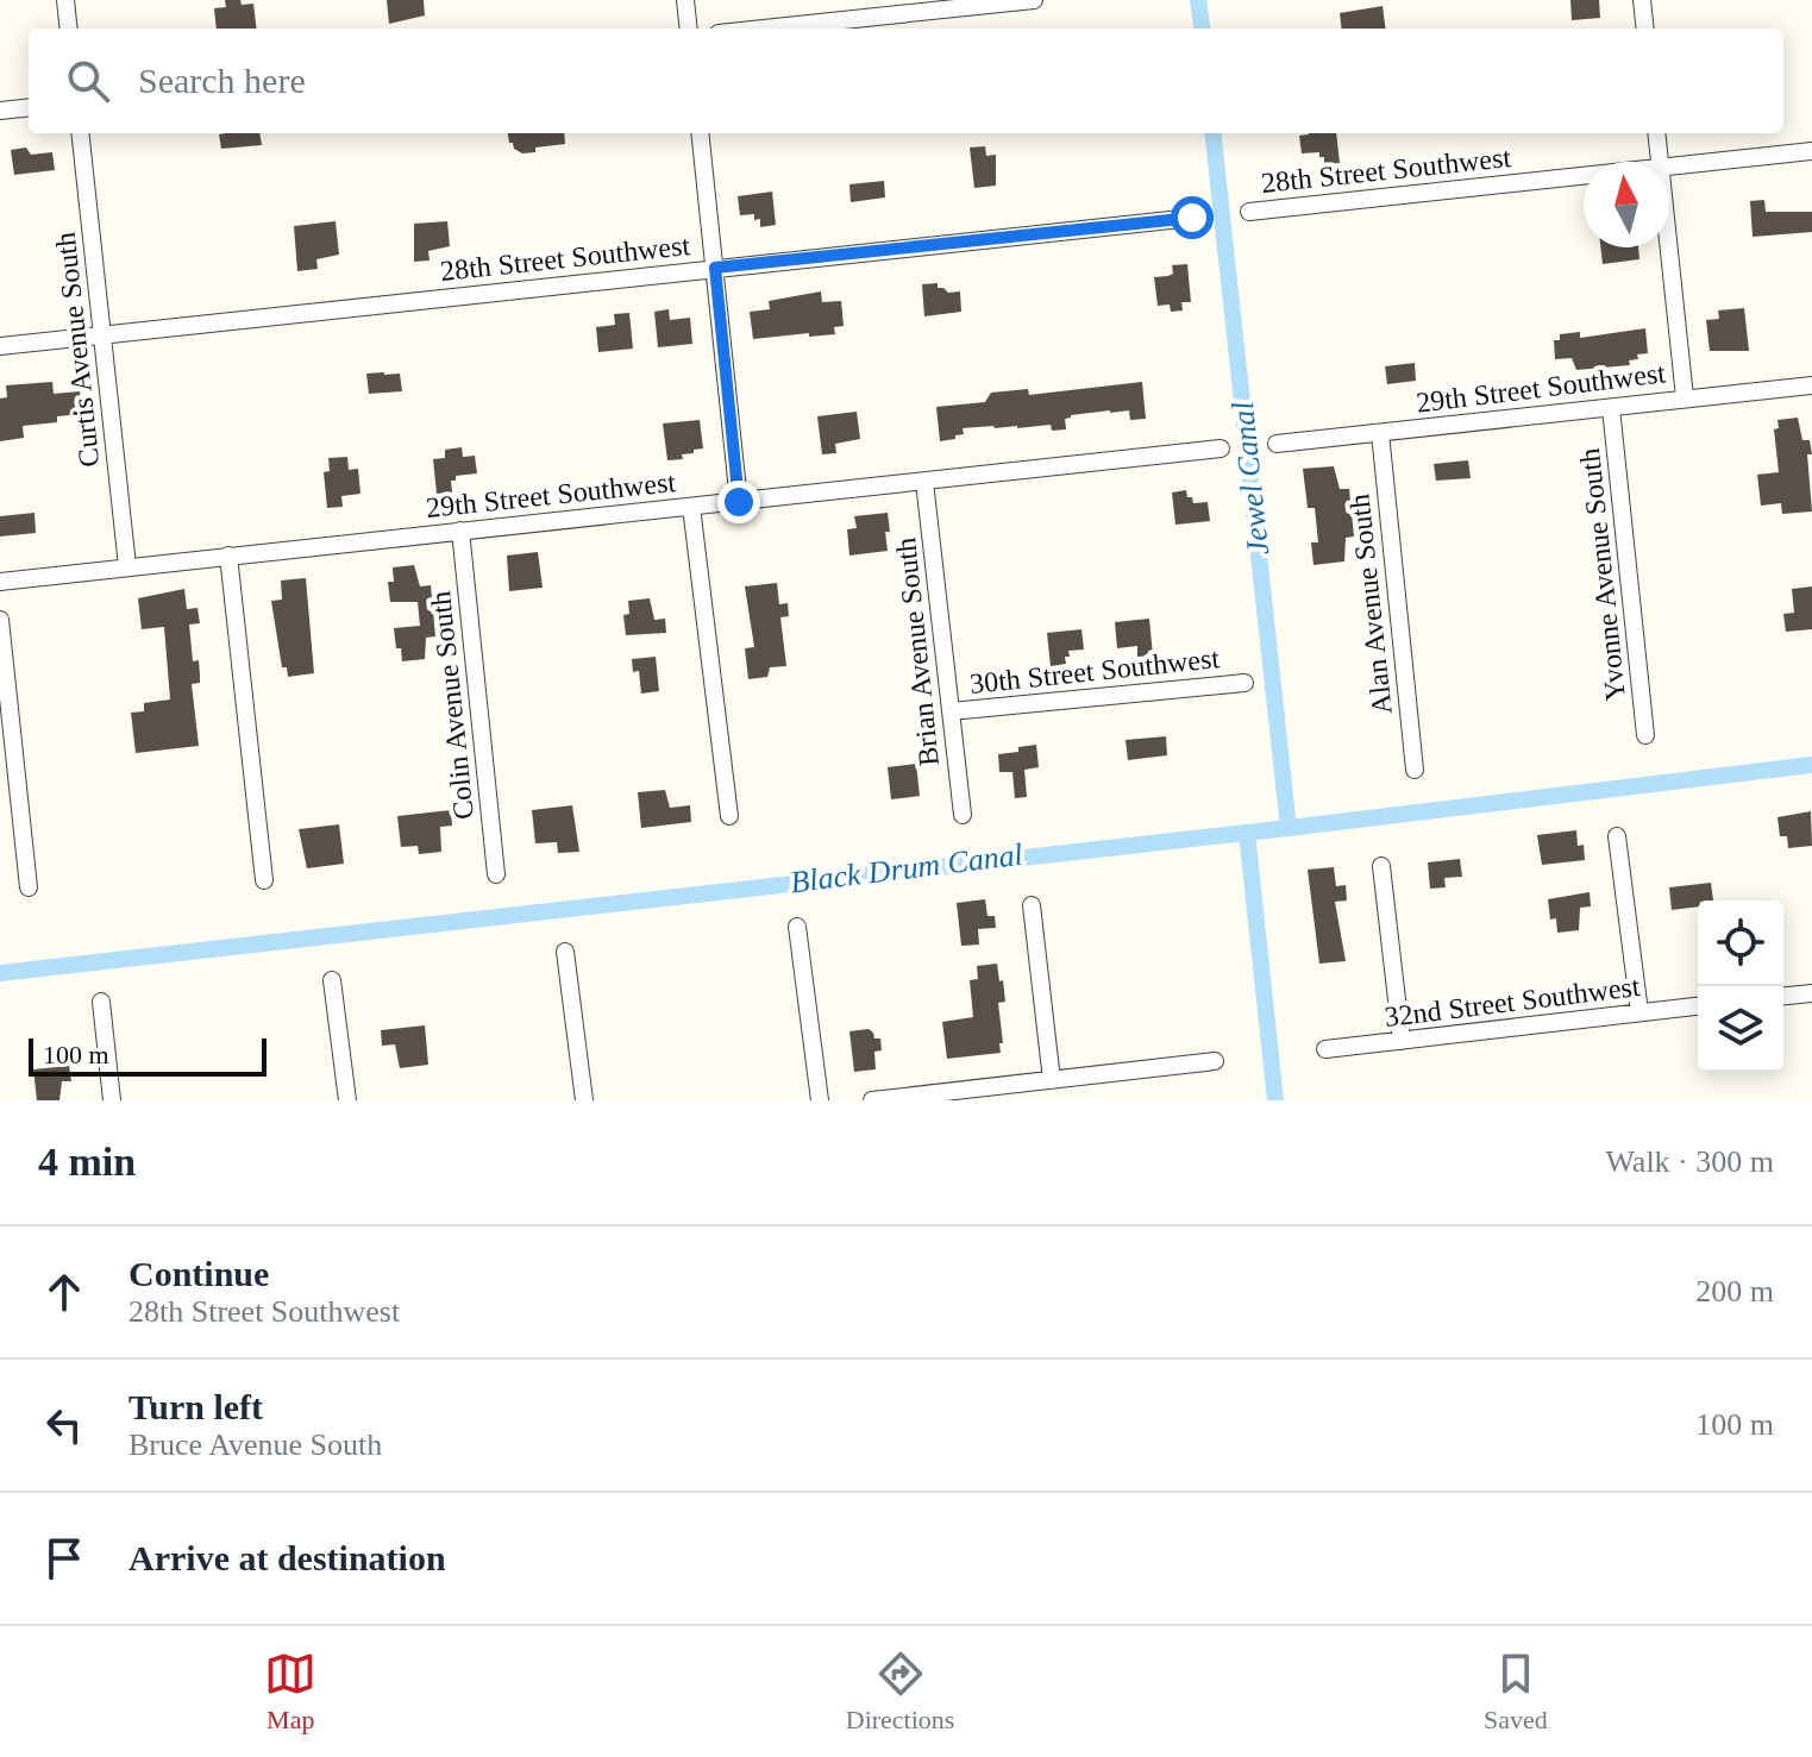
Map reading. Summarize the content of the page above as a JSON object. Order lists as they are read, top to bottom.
{
  "streets": {
    "street": [
      "28th Street Southwest",
      "Curtis Avenue South",
      "29th Street Southwest",
      "Yvonne Avenue South",
      "Alan Avenue South",
      "Brian Avenue South",
      "30th Street Southwest",
      "Colin Avenue South",
      "32nd Street Southwest"
    ]
  },
  "crossings": [
    ["28th Street Southwest", "Curtis Avenue South"],
    ["Curtis Avenue South", "29th Street Southwest"],
    ["29th Street Southwest", "Yvonne Avenue South"],
    ["29th Street Southwest", "Alan Avenue South"],
    ["29th Street Southwest", "Brian Avenue South"],
    ["29th Street Southwest", "Colin Avenue South"],
    ["Brian Avenue South", "30th Street Southwest"]
  ],
  "water": ["Jewel Canal", "Black Drum Canal"],
  "scale_bar": "100 m",
  "north": "top",
  "page": {
    "search": "Search here",
    "scale": "100 m",
    "heading": ["4 min", "Walk · 300 m"],
    "list": [
      ["Continue", "28th Street Southwest", "200 m"],
      ["Turn left", "Bruce Avenue South", "100 m"],
      "Arrive at destination"
    ],
    "nav": ["Map", "Directions", "Saved"]
  }
}
